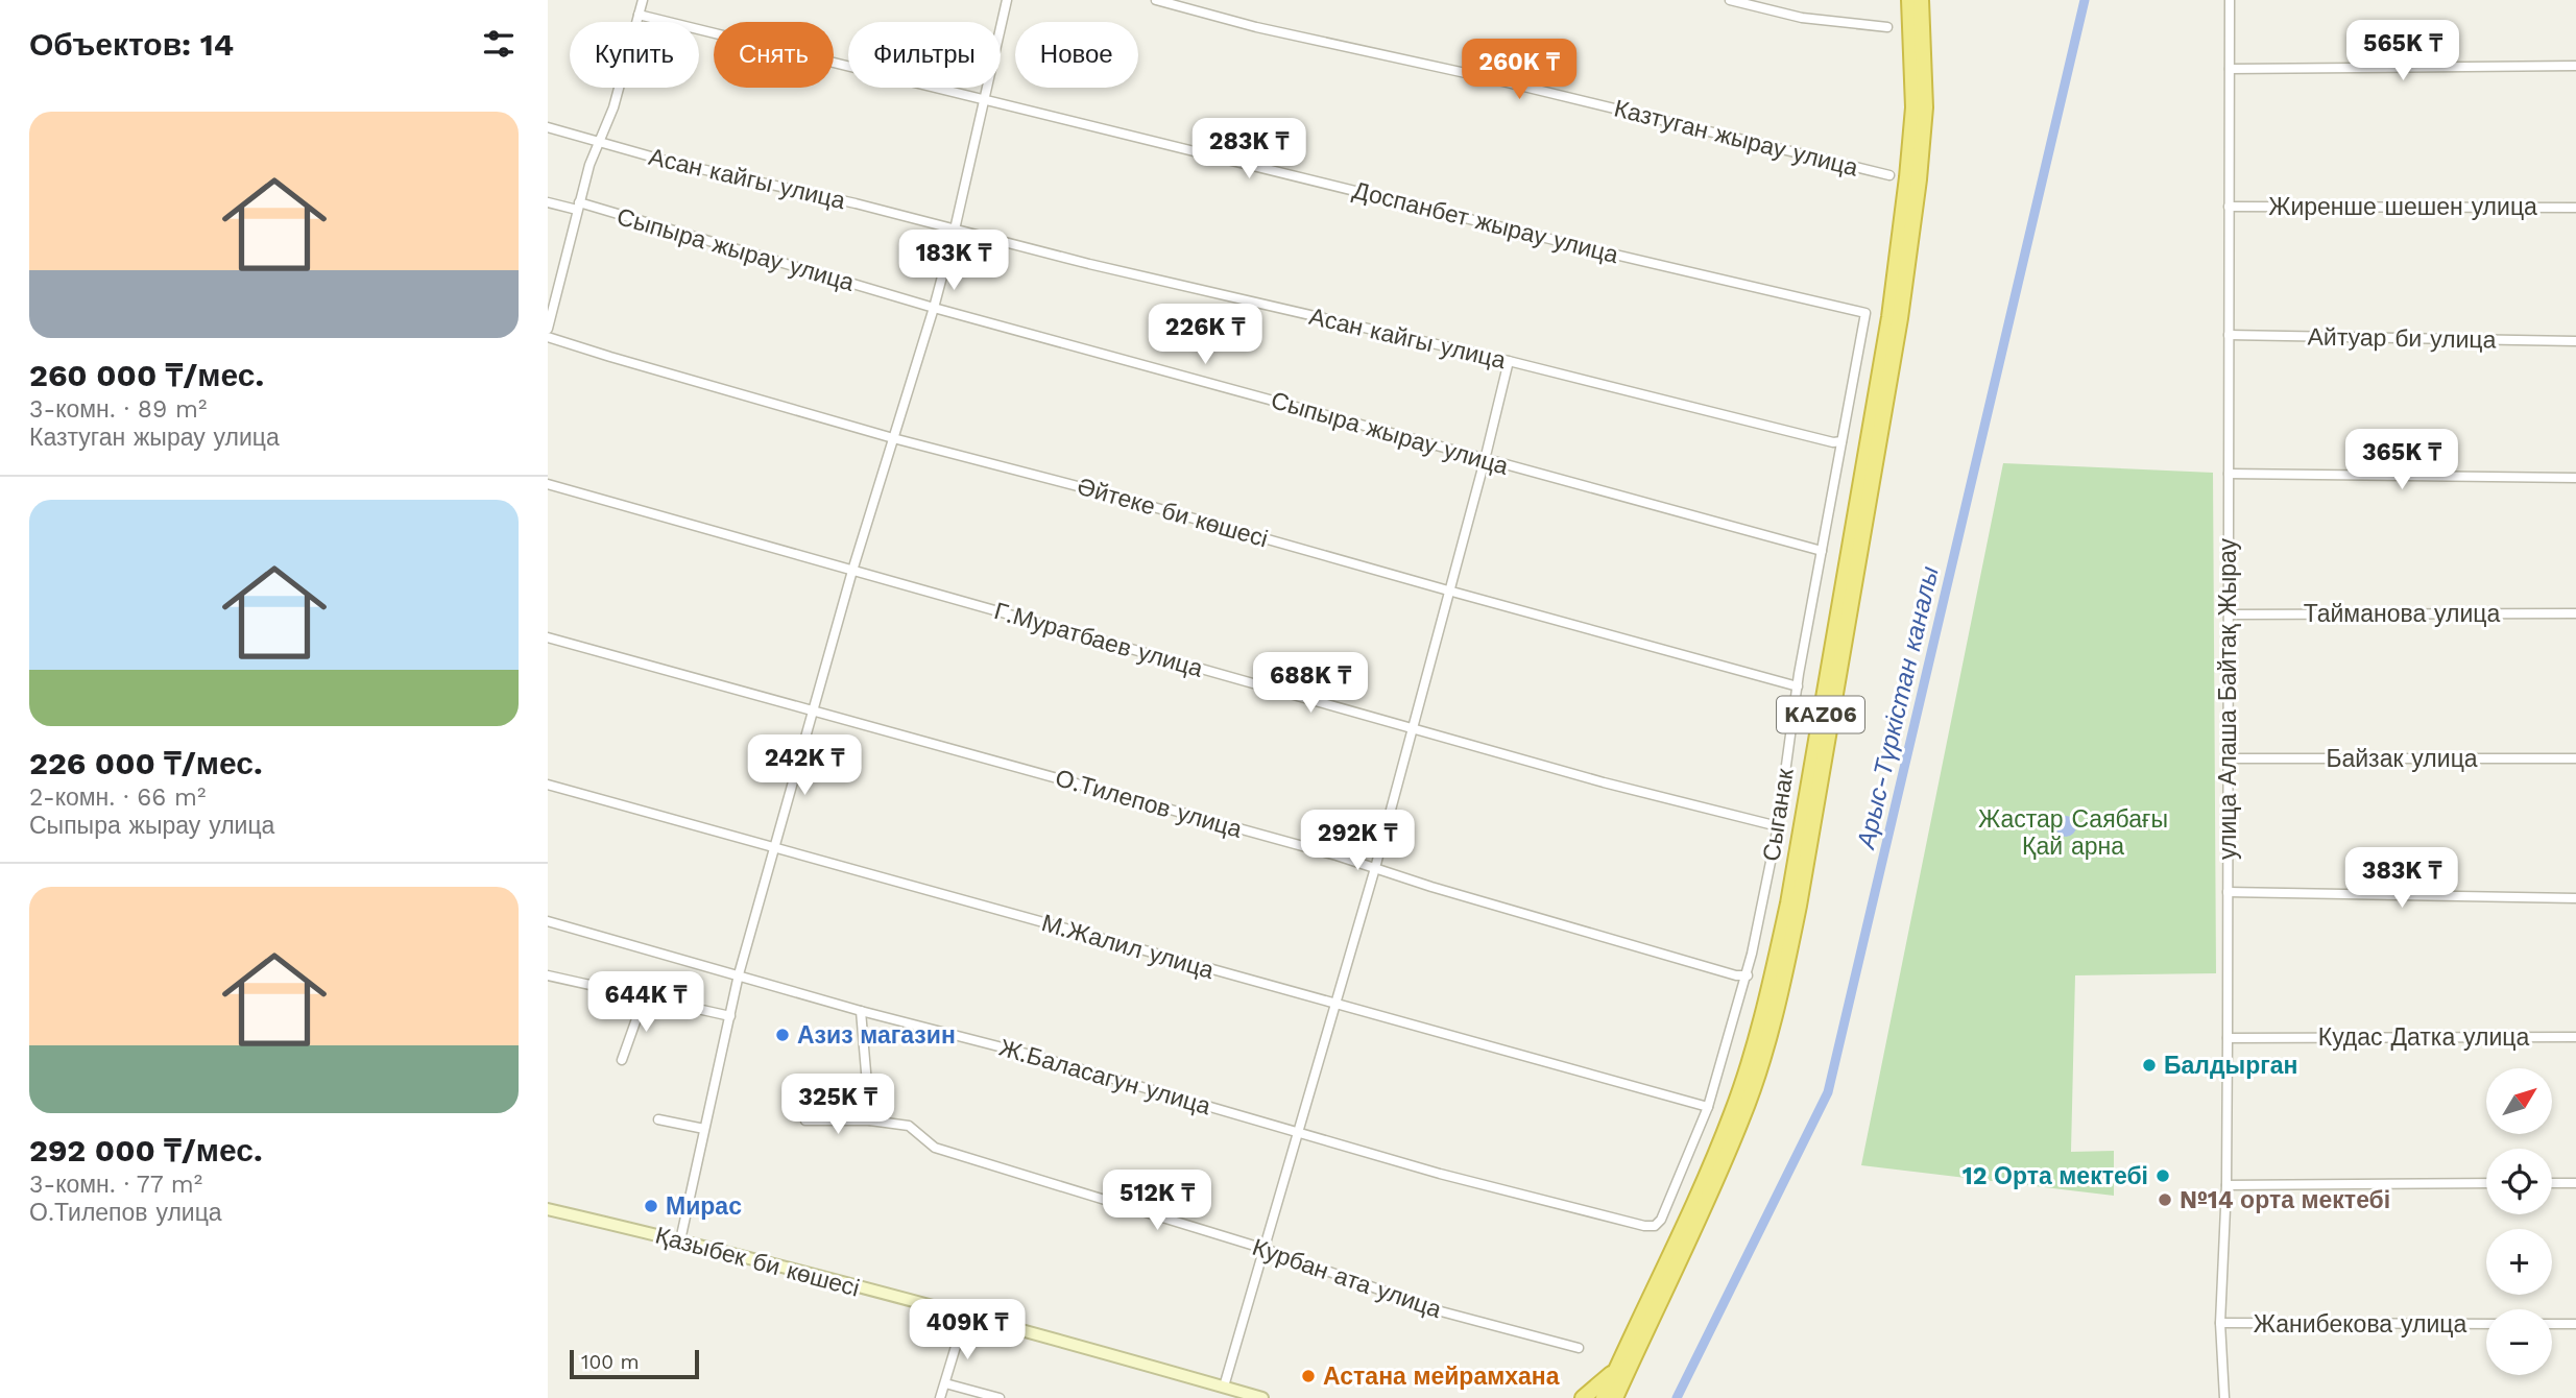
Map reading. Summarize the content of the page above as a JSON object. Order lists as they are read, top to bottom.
{
  "streets": {
    "highway": ["KАZ06"],
    "main road": ["Қазыбек би көшесі"],
    "street": [
      "Казтуган жырау улица",
      "Асан кайгы улица",
      "Жиренше шешен улица",
      "Доспанбет жырау улица",
      "Сыпыра жырау улица",
      "Айтуар би улица",
      "Әйтеке би көшесі",
      "Тайманова улица",
      "Г.Муратбаев улица",
      "улица Алаша Байтақ Жырау",
      "Байзак улица",
      "О.Тилепов улица",
      "Сыганак",
      "М.Жалил улица",
      "Кудас Датка улица",
      "Ж.Баласагун улица",
      "Курбан ата улица",
      "Жанибекова улица"
    ]
  },
  "crossings": [
    ["Асан кайгы улица", "Сыганак"],
    ["Жиренше шешен улица", "улица Алаша Байтақ Жырау"],
    ["Доспанбет жырау улица", "Сыганак"],
    ["Сыпыра жырау улица", "Сыганак"],
    ["Айтуар би улица", "улица Алаша Байтақ Жырау"],
    ["Әйтеке би көшесі", "Сыганак"],
    ["Тайманова улица", "улица Алаша Байтақ Жырау"],
    ["Г.Муратбаев улица", "Сыганак"],
    ["улица Алаша Байтақ Жырау", "Байзак улица"],
    ["улица Алаша Байтақ Жырау", "Кудас Датка улица"],
    ["улица Алаша Байтақ Жырау", "Жанибекова улица"],
    ["О.Тилепов улица", "Сыганак"],
    ["Сыганак", "М.Жалил улица"],
    ["Сыганак", "Ж.Баласагун улица"]
  ],
  "water": ["Арыс-Түркістан каналы"],
  "parks": ["Жастар Саябағы Қай арна"],
  "places": [
    "Азиз магазин",
    "Балдырган",
    "12 Орта мектебі",
    "№14 орта мектебі",
    "Мирас",
    "Астана мейрамхана"
  ],
  "scale_bar": "100 m",
  "north": "top right",
  "page": {
    "heading": "Объектов: 14",
    "price": [
      "565K ₸",
      "260K ₸",
      "283K ₸",
      "183K ₸",
      "226K ₸",
      "365K ₸",
      "688K ₸",
      "242K ₸",
      "292K ₸",
      "383K ₸",
      "644K ₸",
      "325K ₸",
      "512K ₸",
      "409K ₸"
    ],
    "chip": [
      "Купить",
      "Снять",
      "Фильтры",
      "Новое"
    ],
    "list": [
      {
        "name": "260 000 ₸/мес.",
        "note": "3-комн. · 89 m² · Казтуган жырау улица"
      },
      {
        "name": "226 000 ₸/мес.",
        "note": "2-комн. · 66 m² · Сыпыра жырау улица"
      },
      {
        "name": "292 000 ₸/мес.",
        "note": "3-комн. · 77 m² · О.Тилепов улица"
      }
    ],
    "map_buttons": ["+", "−"],
    "scale": "100 m"
  }
}
